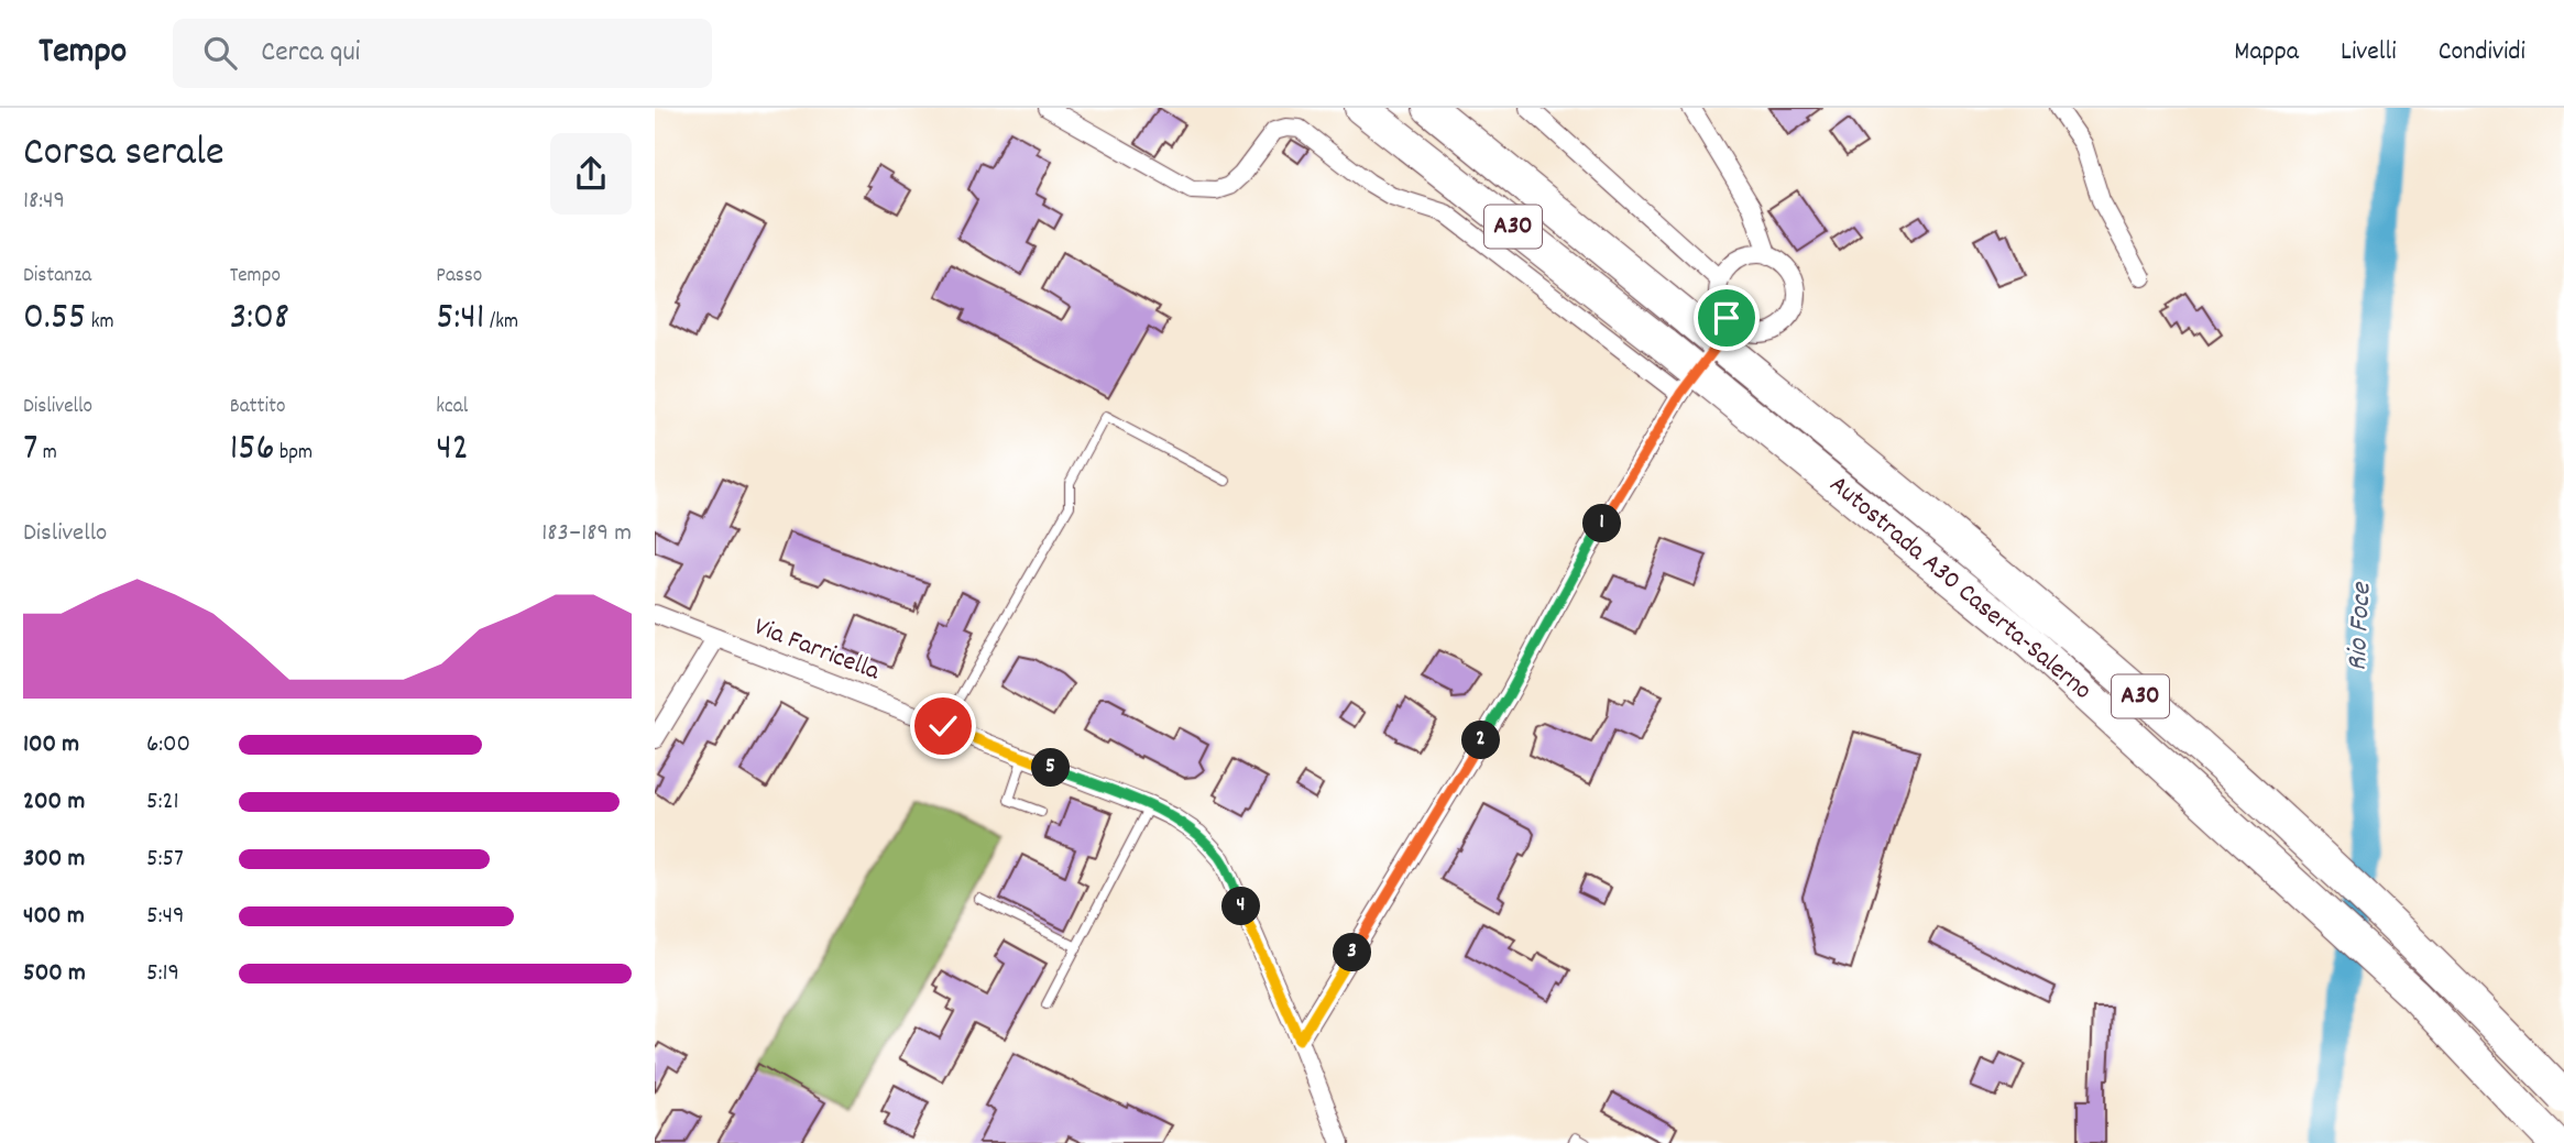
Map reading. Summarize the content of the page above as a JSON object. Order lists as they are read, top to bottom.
{
  "streets": {
    "highway": ["A30", "Autostrada A30 Caserta-Salerno"],
    "street": ["Via Farricella"]
  },
  "water": ["Rio Foce"],
  "page": {
    "header": "Tempo",
    "search": "Cerca qui",
    "nav": ["Mappa", "Livelli", "Condividi"],
    "heading": ["Corsa serale", "18:49"],
    "stats": [
      ["Distanza", "0.55 km"],
      ["Tempo", "3:08"],
      ["Passo", "5:41 /km"],
      ["Dislivello", "7 m"],
      ["Battito", "156 bpm"],
      ["kcal", "42"]
    ],
    "chart": ["Dislivello", "183–189 m"],
    "pins": [
      "1",
      "2",
      "5",
      "4",
      "3"
    ],
    "list": [
      {
        "name": "100 m",
        "note": "6:00"
      },
      {
        "name": "200 m",
        "note": "5:21"
      },
      {
        "name": "300 m",
        "note": "5:57"
      },
      {
        "name": "400 m",
        "note": "5:49"
      },
      {
        "name": "500 m",
        "note": "5:19"
      }
    ]
  }
}
